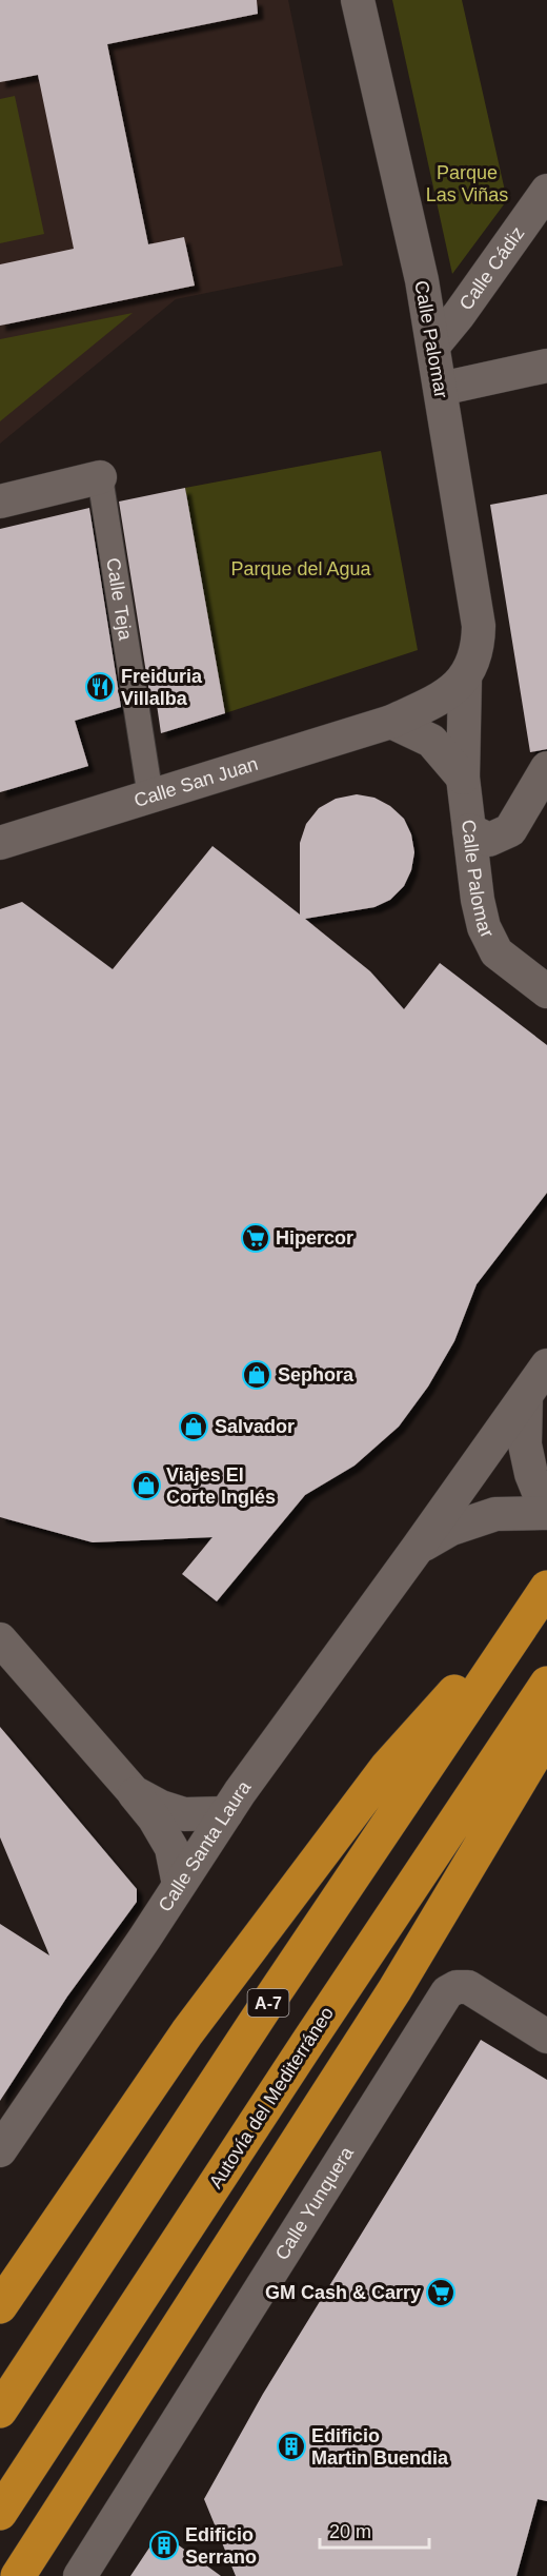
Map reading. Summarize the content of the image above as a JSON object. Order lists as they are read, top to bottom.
{
  "streets": {
    "highway": ["A-7", "Autovía del Mediterráneo"],
    "street": [
      "Calle Cádiz",
      "Calle Palomar",
      "Calle Teja",
      "Calle San Juan",
      "Calle Santa Laura",
      "Calle Yunquera"
    ]
  },
  "crossings": [
    ["Calle Cádiz", "Calle Palomar"],
    ["Calle Teja", "Calle San Juan"]
  ],
  "parks": ["Parque Las Viñas", "Parque del Agua"],
  "places": {
    "restaurant": ["Freiduria Villalba"],
    "supermarket": ["Hipercor", "GM Cash & Carry"],
    "shop": ["Sephora", "Salvador", "Viajes El Corte Inglés"],
    "building": ["Edificio Martin Buendia", "Edificio Serrano"]
  },
  "scale_bar": "20 m"
}
